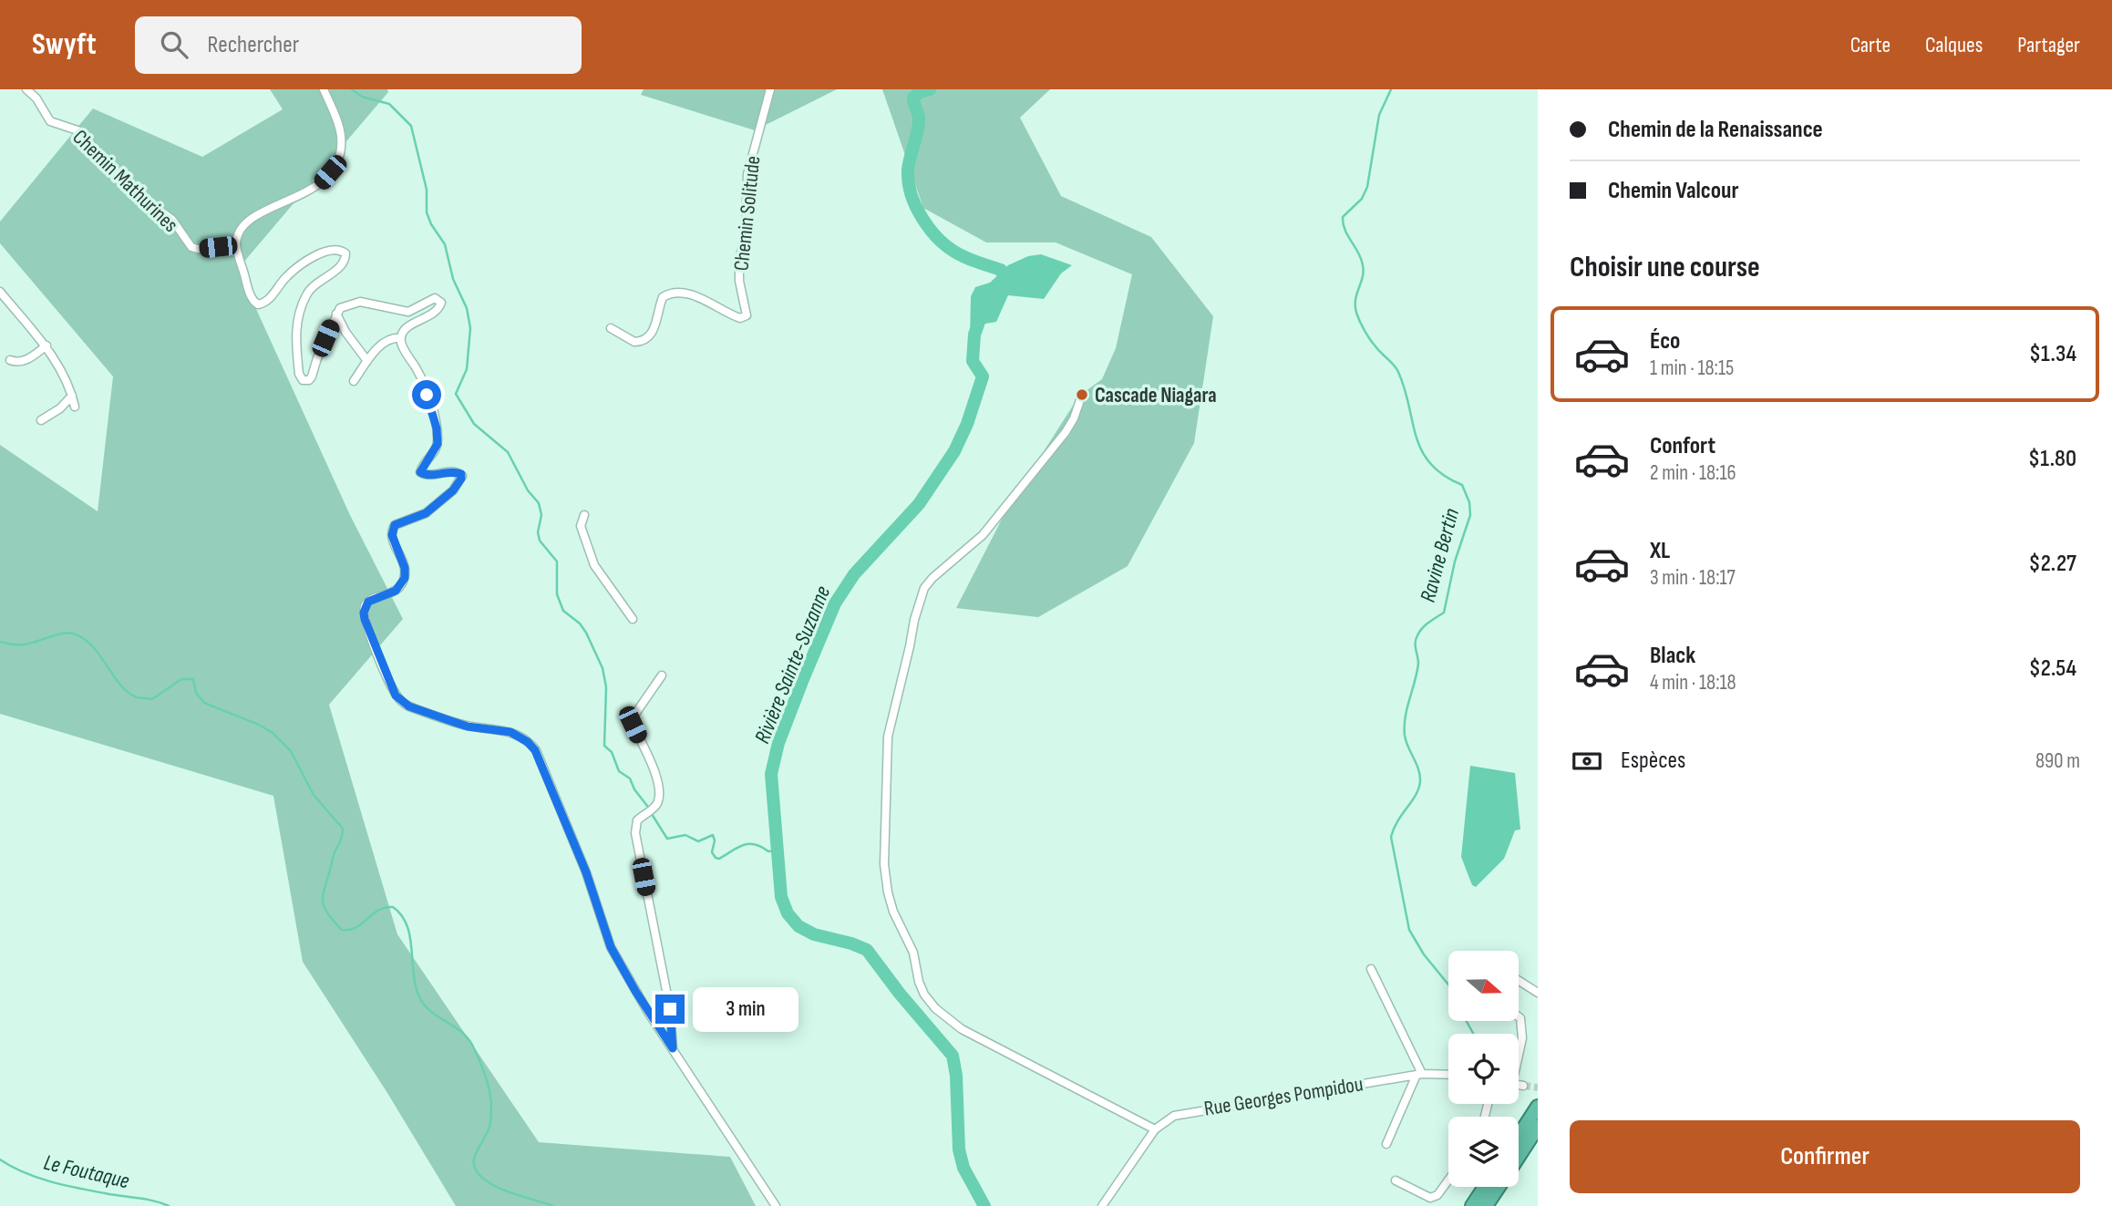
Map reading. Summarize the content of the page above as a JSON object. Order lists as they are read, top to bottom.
{
  "streets": {
    "street": ["Chemin Mathurines", "Chemin Solitude", "Rue Georges Pompidou"]
  },
  "water": ["Ravine Bertin", "Rivière Sainte-Suzanne", "Le Foutaque"],
  "places": ["Cascade Niagara"],
  "north": "right",
  "page": {
    "header": "Swyft",
    "search": "Rechercher",
    "nav": ["Carte", "Calques", "Partager"],
    "banner": ["Chemin de la Renaissance", "Chemin Valcour"],
    "heading": "Choisir une course",
    "list": [
      {
        "name": "Éco",
        "note": "1 min · 18:15",
        "value": "$1.34"
      },
      {
        "name": "Confort",
        "note": "2 min · 18:16",
        "value": "$1.80"
      },
      {
        "name": "XL",
        "note": "3 min · 18:17",
        "value": "$2.27"
      },
      {
        "name": "Black",
        "note": "4 min · 18:18",
        "value": "$2.54"
      }
    ],
    "pay": ["Espèces", "890 m"],
    "bubble": "3 min",
    "buttons": "Confirmer"
  }
}
